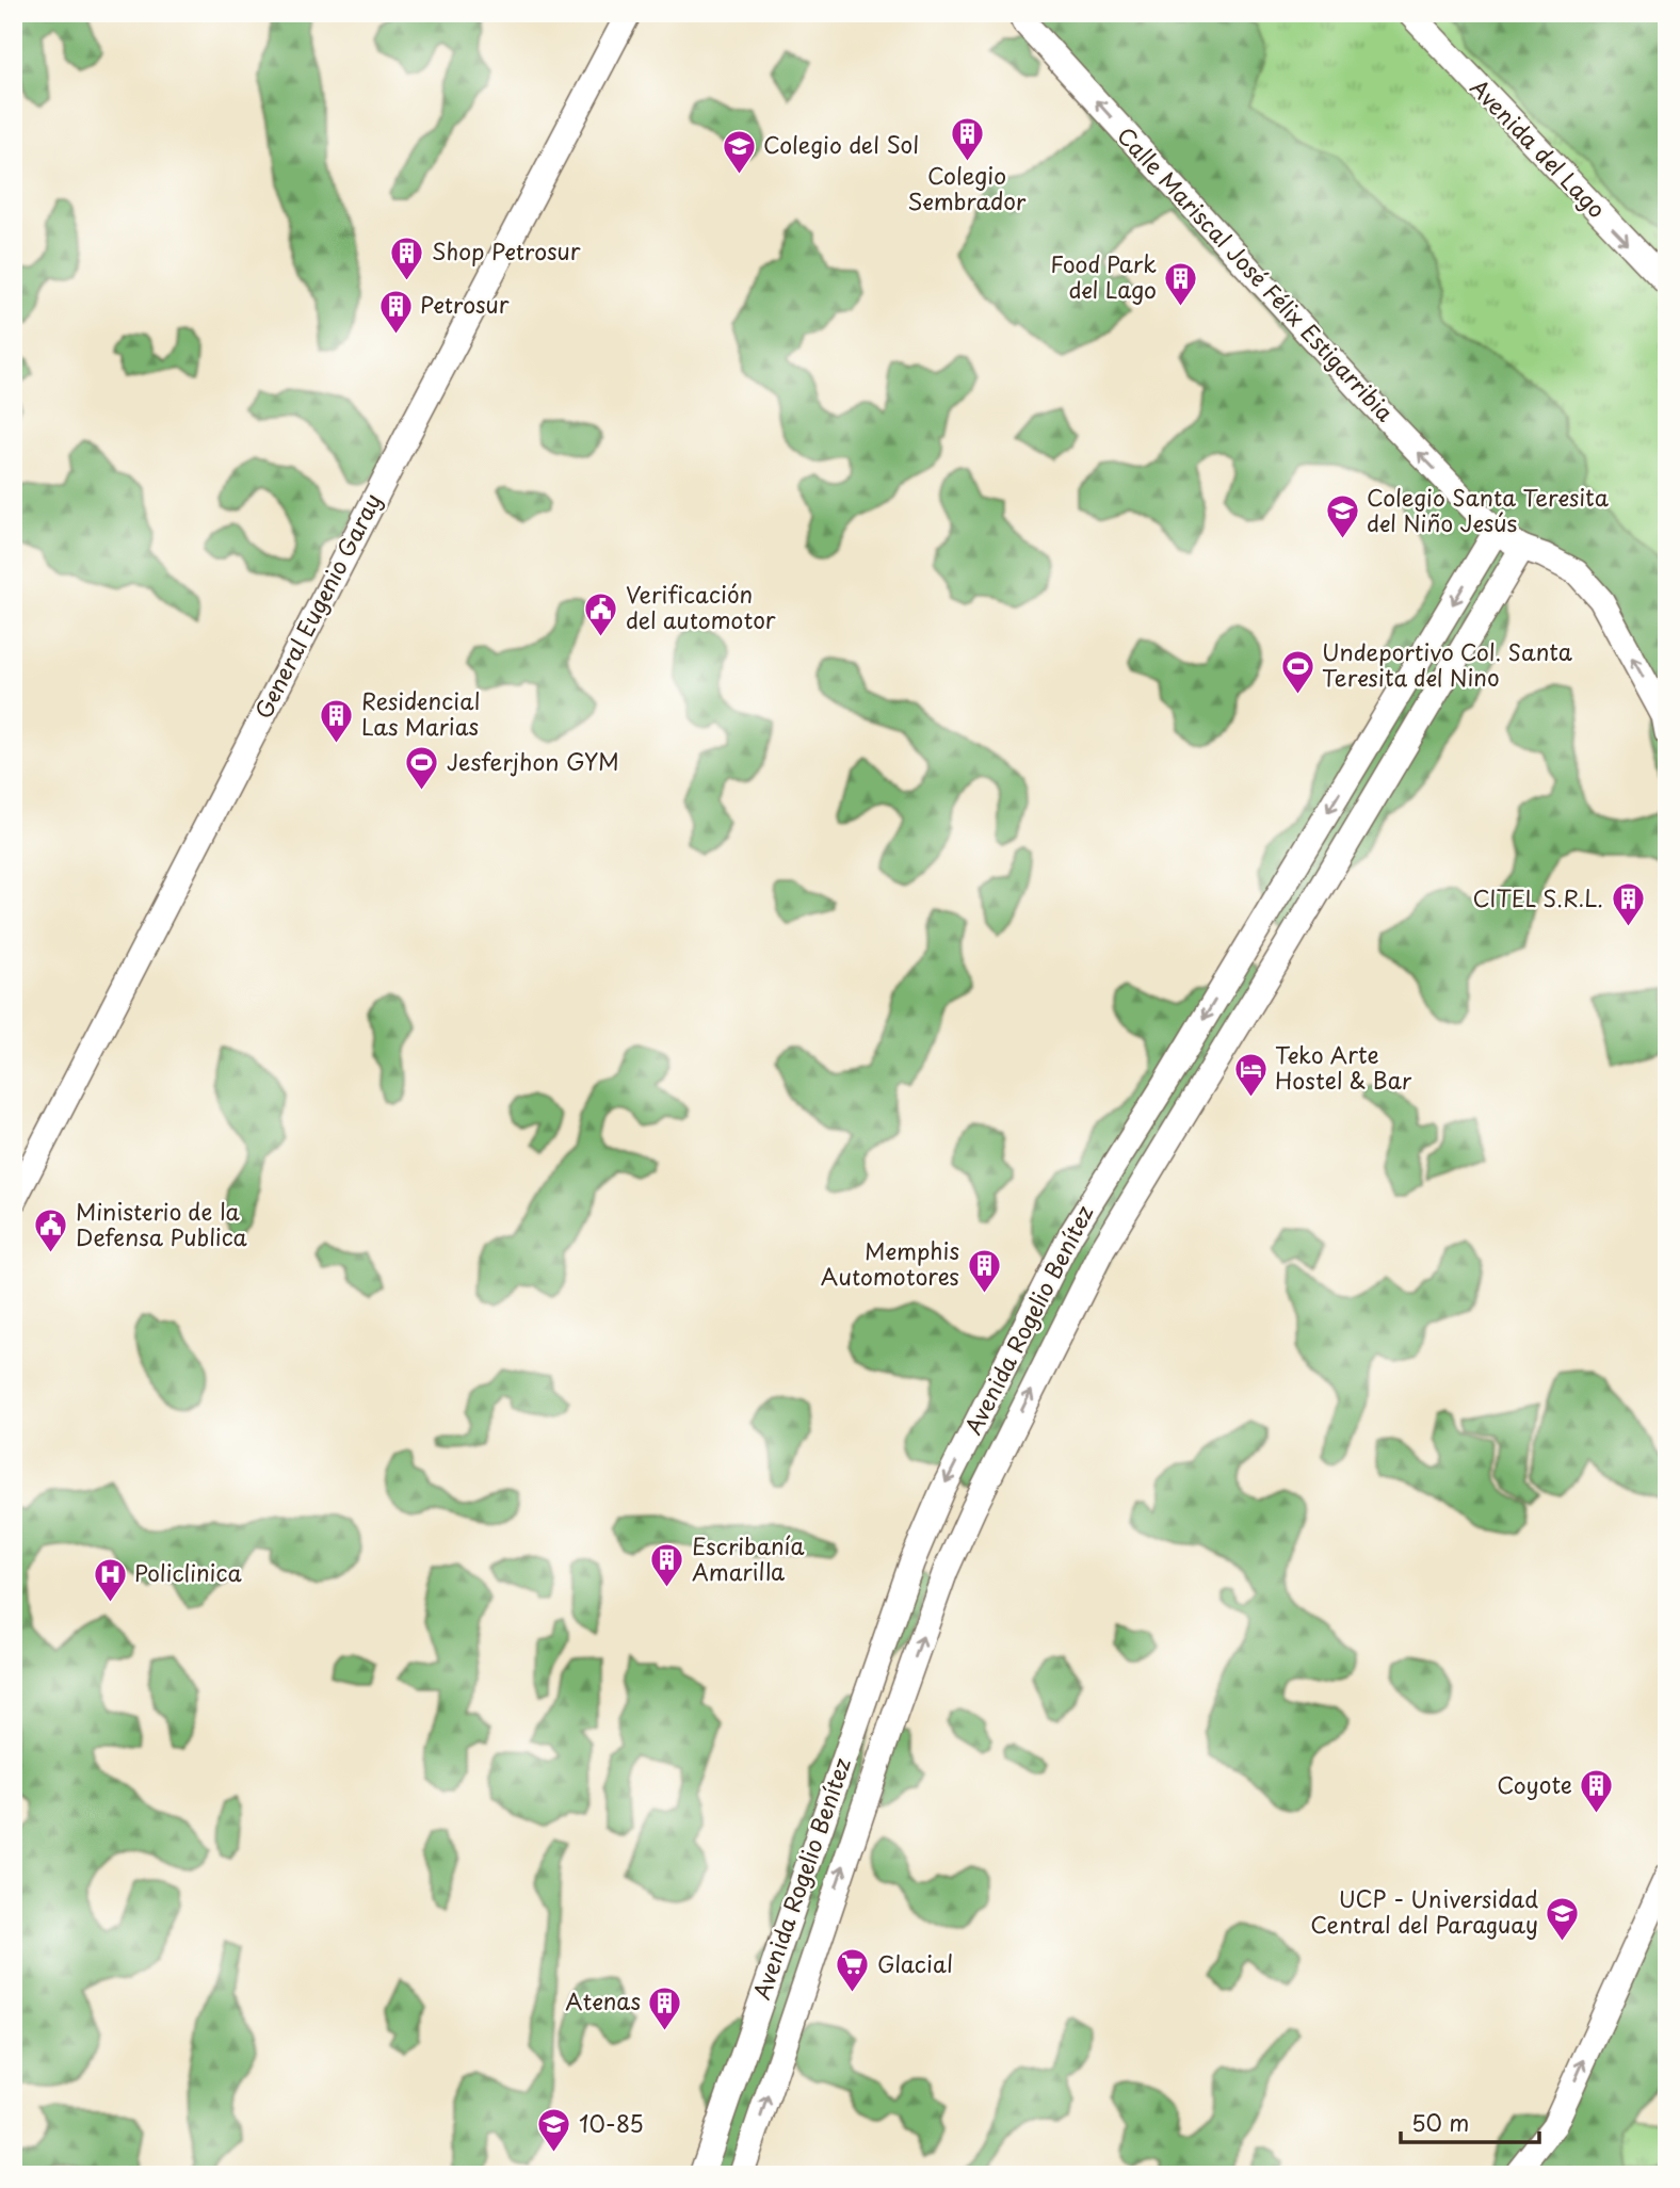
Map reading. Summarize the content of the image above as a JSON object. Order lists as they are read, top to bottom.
{
  "streets": {
    "street": [
      "Avenida del Lago",
      "Calle Mariscal José Félix Estigarribia",
      "General Eugenio Garay",
      "Avenida Rogelio Benítez"
    ]
  },
  "crossings": [
    ["Calle Mariscal José Félix Estigarribia", "Avenida Rogelio Benítez"]
  ],
  "one_way": ["Avenida del Lago", "Calle Mariscal José Félix Estigarribia"],
  "places": {
    "building": [
      "Colegio Sembrador",
      "Shop Petrosur",
      "Food Park del Lago",
      "Petrosur",
      "Residencial Las Marias",
      "CITEL S.R.L.",
      "Memphis Automotores",
      "Escribanía Amarilla",
      "Coyote",
      "Atenas"
    ],
    "school or university": [
      "Colegio del Sol",
      "Colegio Santa Teresita del Niño Jesús",
      "UCP - Universidad Central del Paraguay",
      "10-85"
    ],
    "public building": ["Verificación del automotor", "Ministerio de la Defensa Publica"],
    "sports": ["Undeportivo Col. Santa Teresita del Nino", "Jesferjhon GYM"],
    "hotel": ["Teko Arte Hostel & Bar"],
    "hospital": ["Policlinica"],
    "supermarket": ["Glacial"]
  },
  "scale_bar": "50 m"
}
